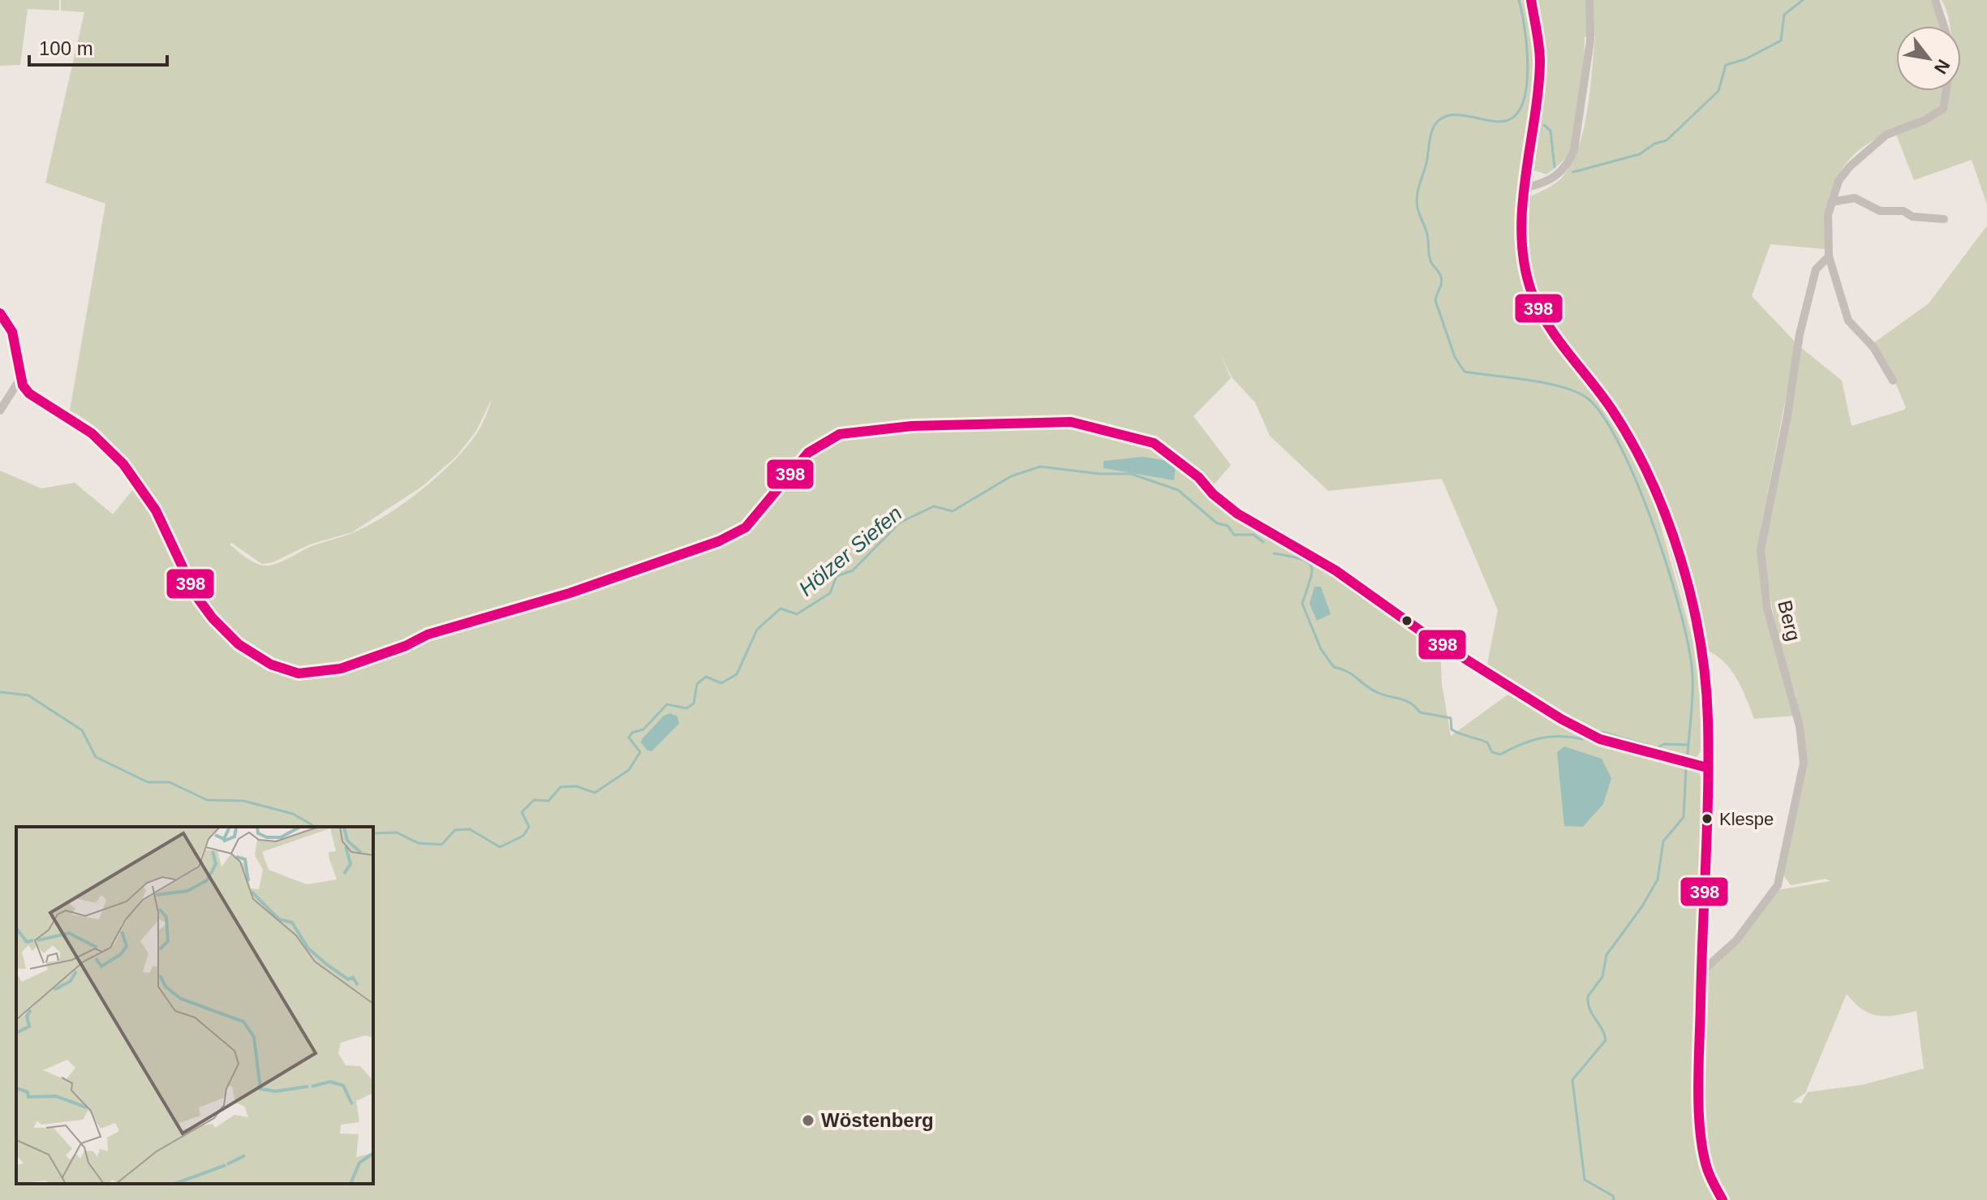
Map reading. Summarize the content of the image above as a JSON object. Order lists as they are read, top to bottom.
{
  "streets": {
    "street": ["Berg"]
  },
  "water": ["Hölzer Siefen"],
  "places": ["Klespe", "Wöstenberg"],
  "lines": ["transit line 398"],
  "scale_bar": "100 m",
  "north": "bottom right"
}
